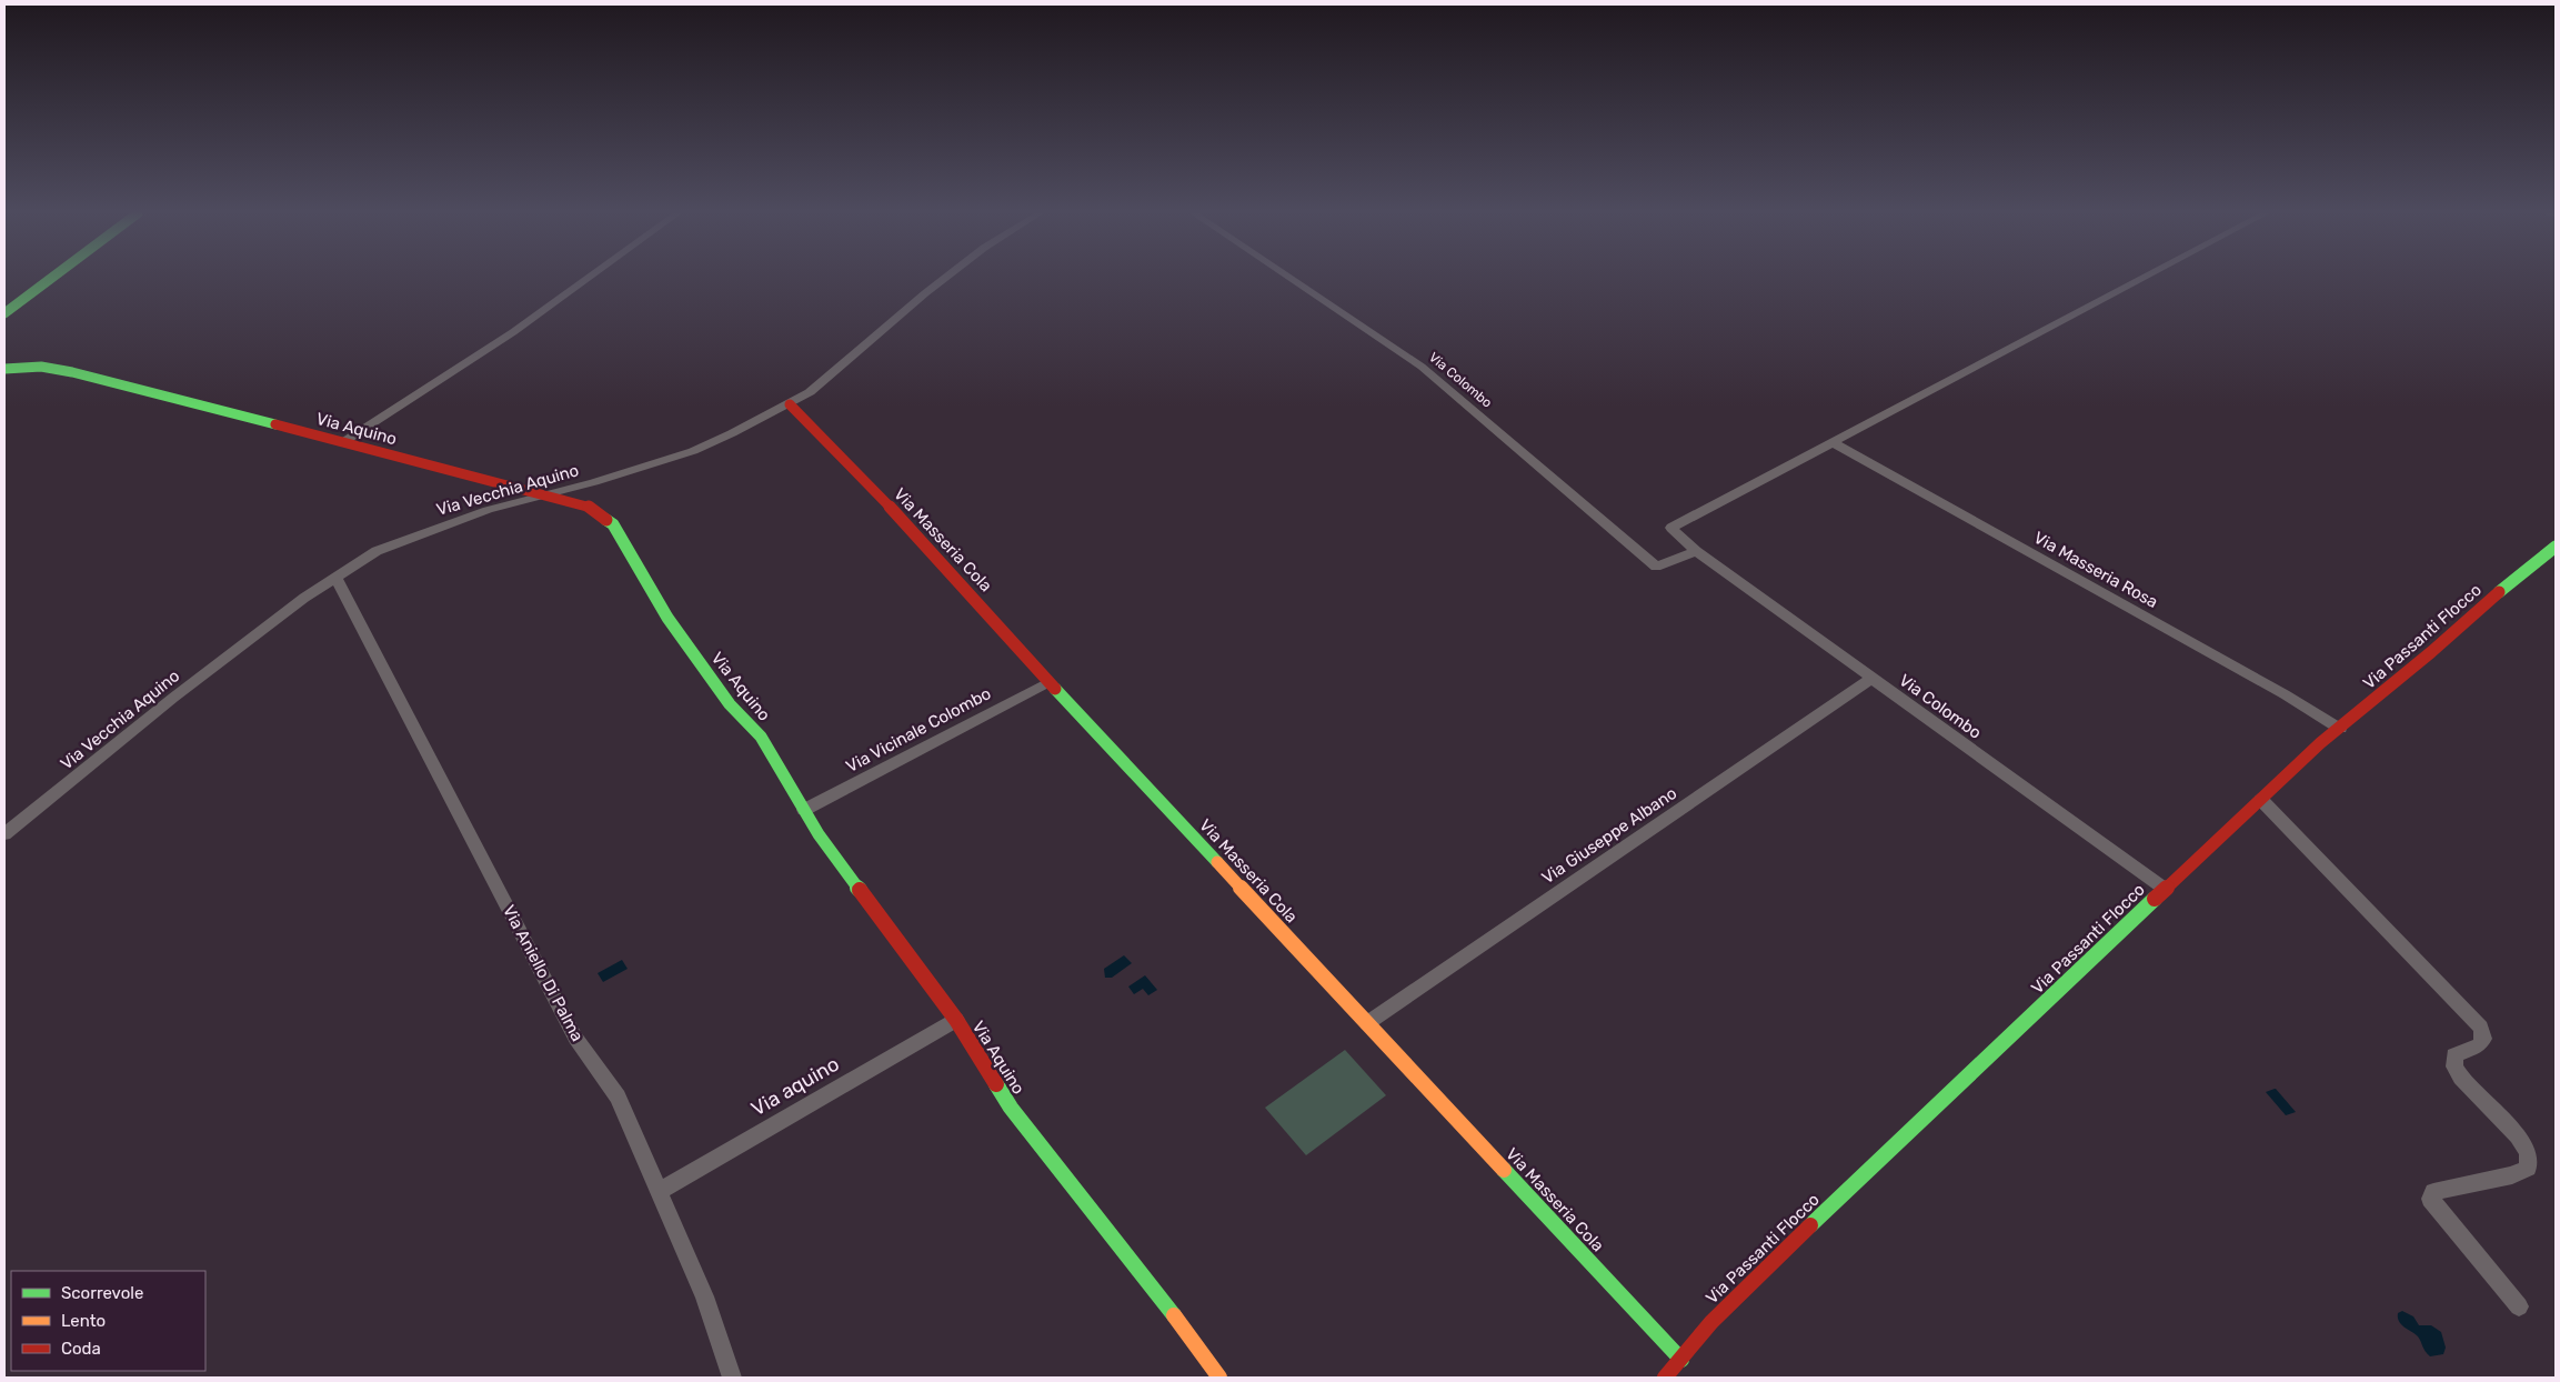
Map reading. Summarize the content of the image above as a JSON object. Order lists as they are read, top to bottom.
{
  "streets": {
    "street": [
      "Via Colombo",
      "Via Aquino",
      "Via Vecchia Aquino",
      "Via Masseria Cola",
      "Via Masseria Rosa",
      "Via Passanti Flocco",
      "Via Vicinale Colombo",
      "Via Giuseppe Albano",
      "Via Aniello Di Palma",
      "Via aquino"
    ]
  },
  "crossings": [
    ["Via Colombo", "Via Masseria Rosa"],
    ["Via Colombo", "Via Passanti Flocco"],
    ["Via Colombo", "Via Giuseppe Albano"],
    ["Via Aquino", "Via Vecchia Aquino"],
    ["Via Aquino", "Via Vicinale Colombo"],
    ["Via Aquino", "Via aquino"],
    ["Via Vecchia Aquino", "Via Masseria Cola"],
    ["Via Vecchia Aquino", "Via Aniello Di Palma"],
    ["Via Masseria Cola", "Via Passanti Flocco"],
    ["Via Masseria Cola", "Via Vicinale Colombo"],
    ["Via Masseria Cola", "Via Giuseppe Albano"],
    ["Via Masseria Rosa", "Via Passanti Flocco"],
    ["Via Aniello Di Palma", "Via aquino"]
  ],
  "legend": ["Scorrevole", "Lento", "Coda"]
}
